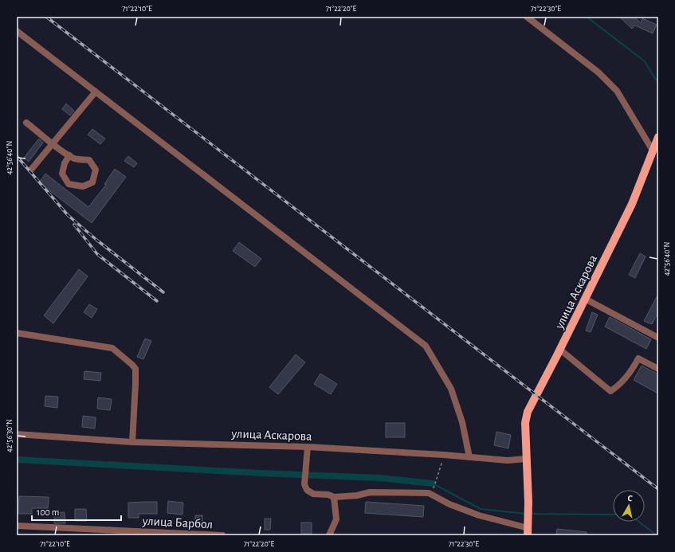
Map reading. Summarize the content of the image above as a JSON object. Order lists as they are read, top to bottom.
{
  "streets": {
    "main road": ["улица Аскарова"],
    "street": ["улица Барбол"]
  },
  "scale_bar": "100 m",
  "north": "top",
  "coordinates": [
    "71°22'10\"E",
    "71°22'20\"E",
    "71°22'30\"E",
    "42°56'40\"N",
    "42°56'30\"N"
  ]
}
